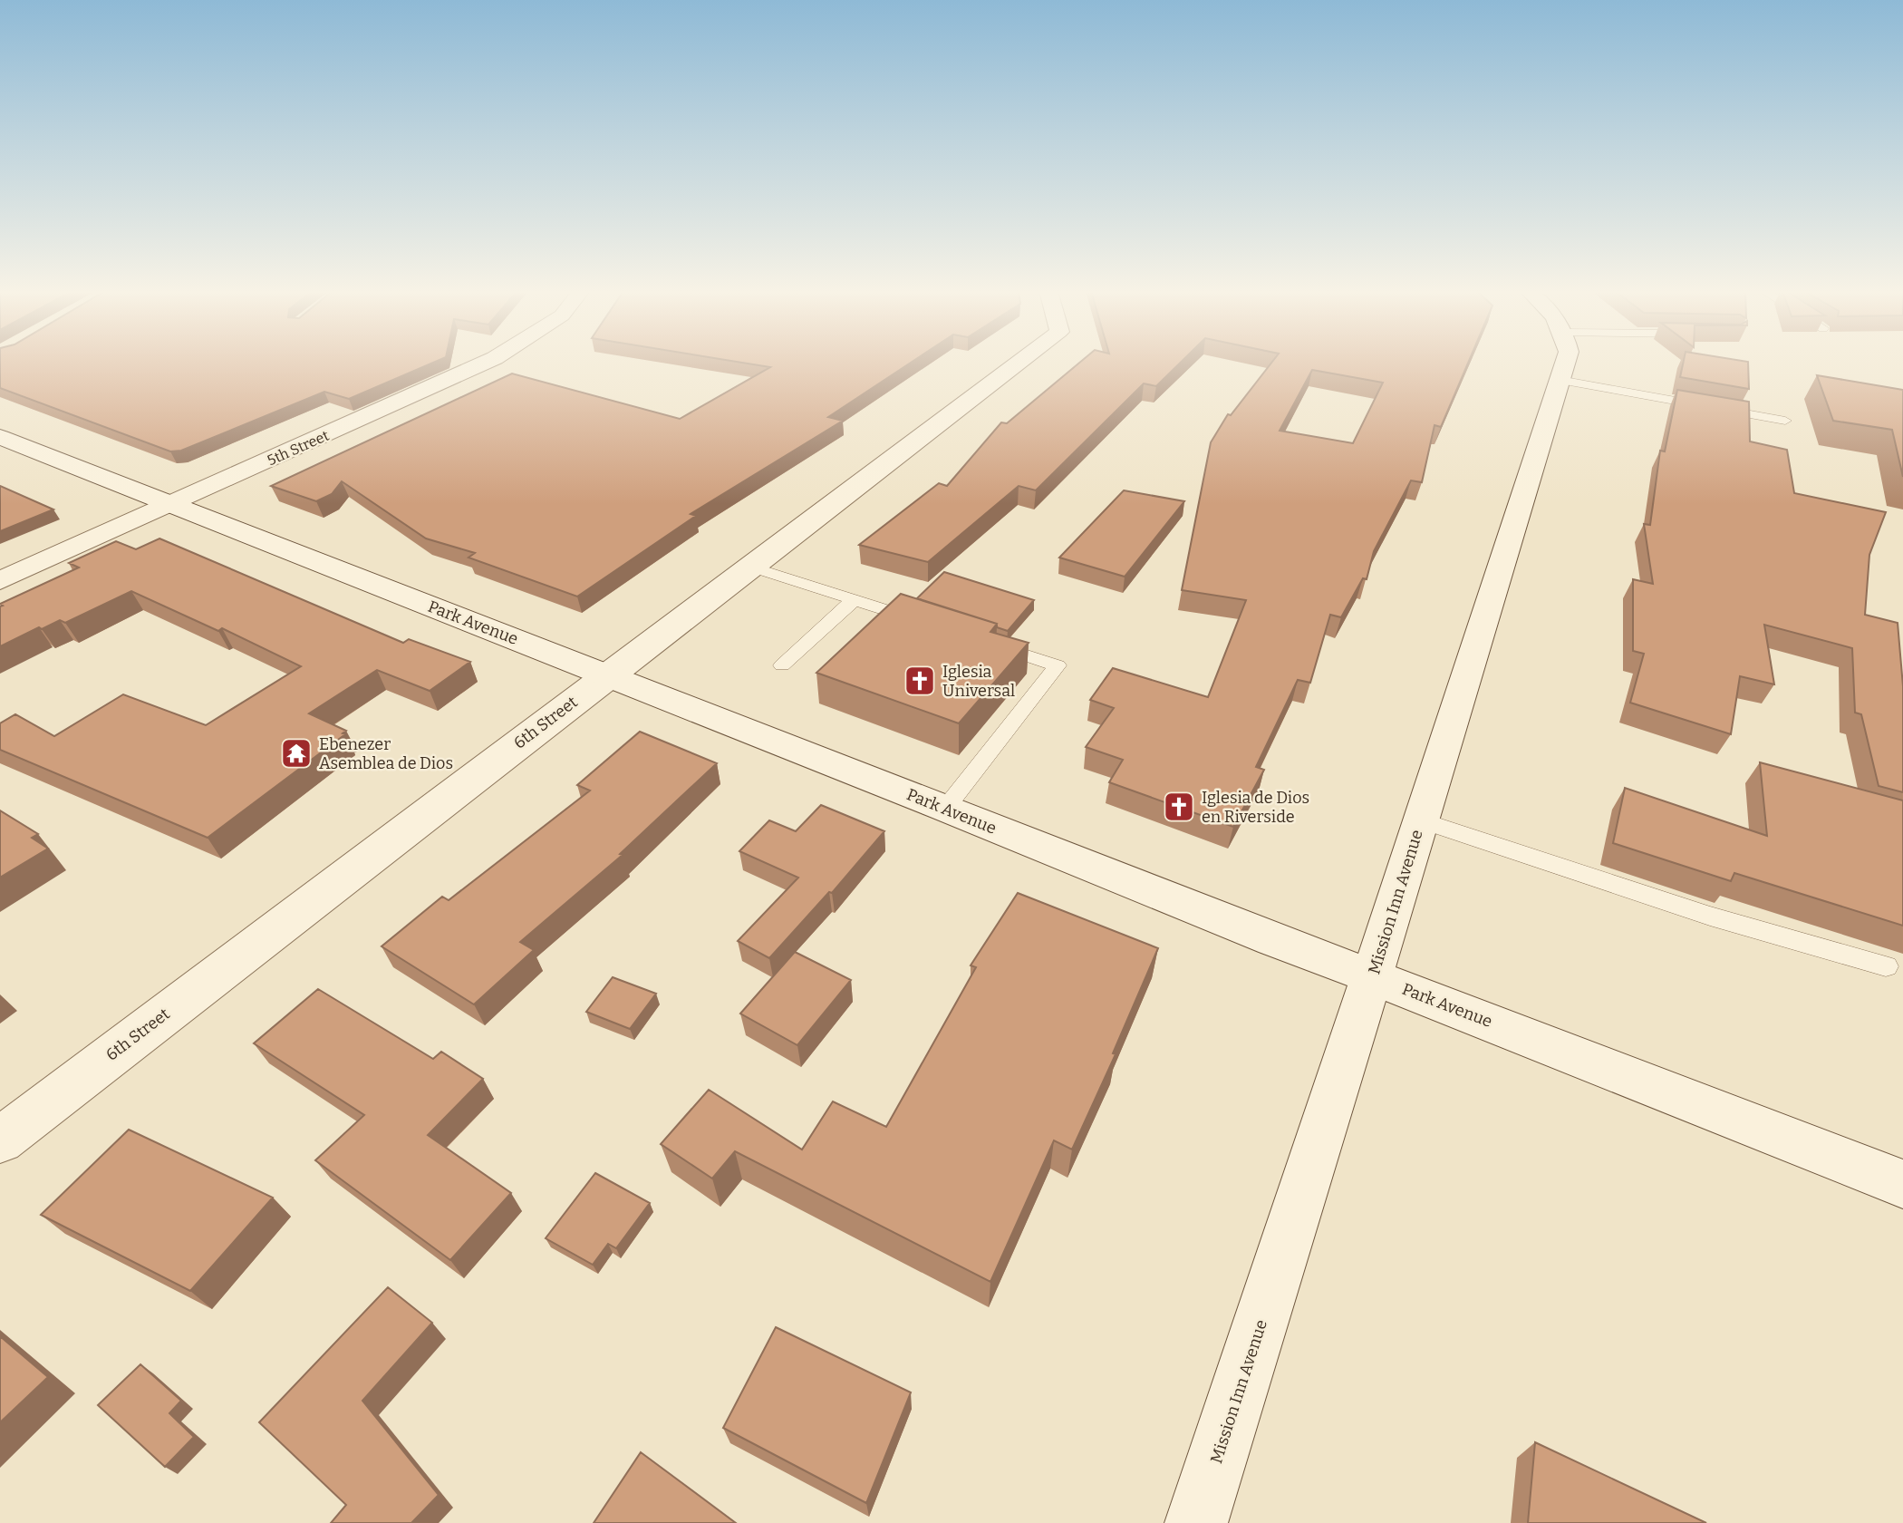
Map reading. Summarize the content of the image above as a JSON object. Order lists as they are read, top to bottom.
{
  "streets": {
    "street": [
      "5th Street",
      "Park Avenue",
      "6th Street",
      "Mission Inn Avenue"
    ]
  },
  "crossings": [
    ["5th Street", "Park Avenue"],
    ["Park Avenue", "6th Street"],
    ["Park Avenue", "Mission Inn Avenue"]
  ],
  "places": {
    "church": ["Iglesia Universal", "Iglesia de Dios en Riverside"],
    "temple": ["Ebenezer Asemblea de Dios"]
  }
}
